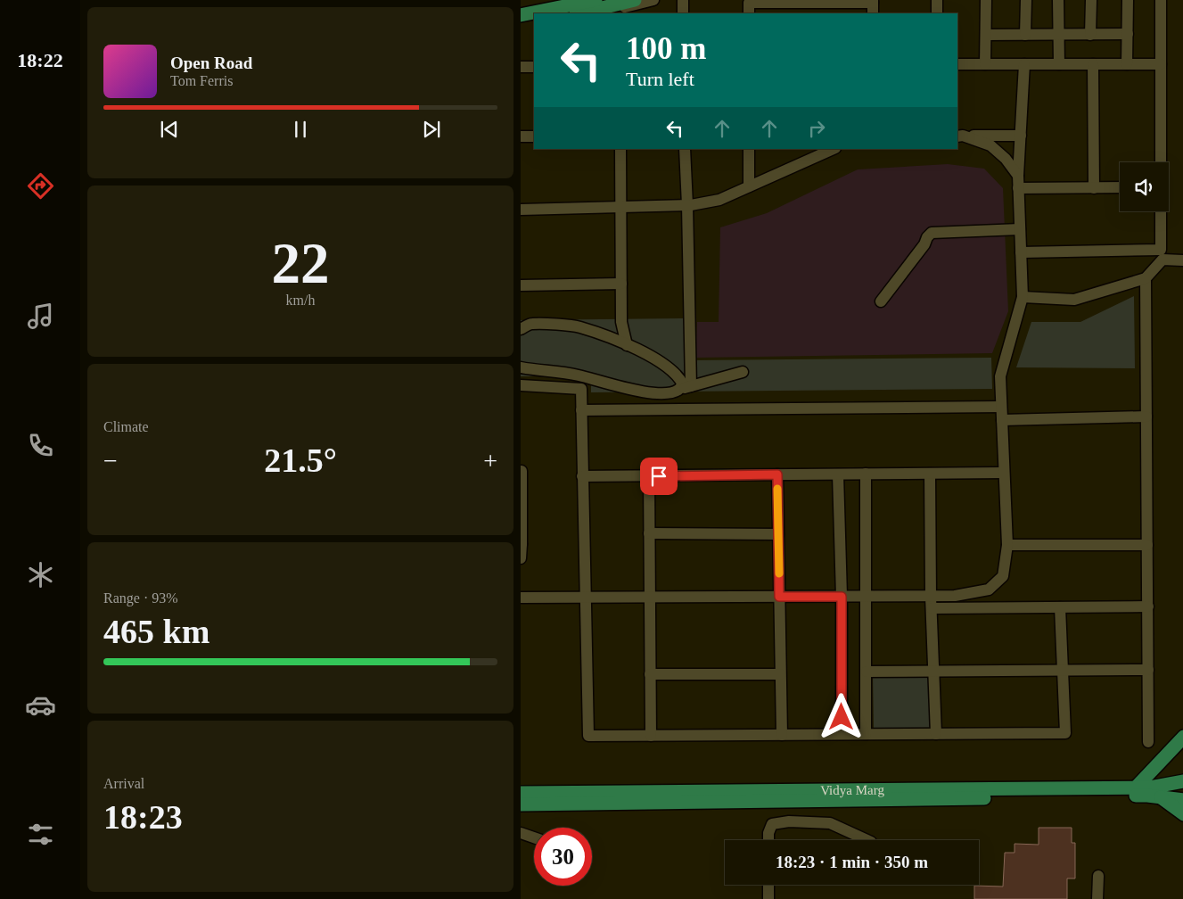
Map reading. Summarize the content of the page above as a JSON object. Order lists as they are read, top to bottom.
{
  "streets": {
    "main road": ["Vidya Marg"]
  },
  "page": {
    "tabs": "18:22",
    "turn": ["100 m", "Turn left"],
    "song": ["Open Road", "Tom Ferris"],
    "tile": [
      ["22", "km/h"],
      "Climate",
      ["Range · 93%", "465 km"],
      ["Arrival", "18:23"]
    ],
    "heat": ["−", "21.5°", "+"],
    "limit": "30",
    "trip": "18:23 · 1 min · 350 m"
  }
}
